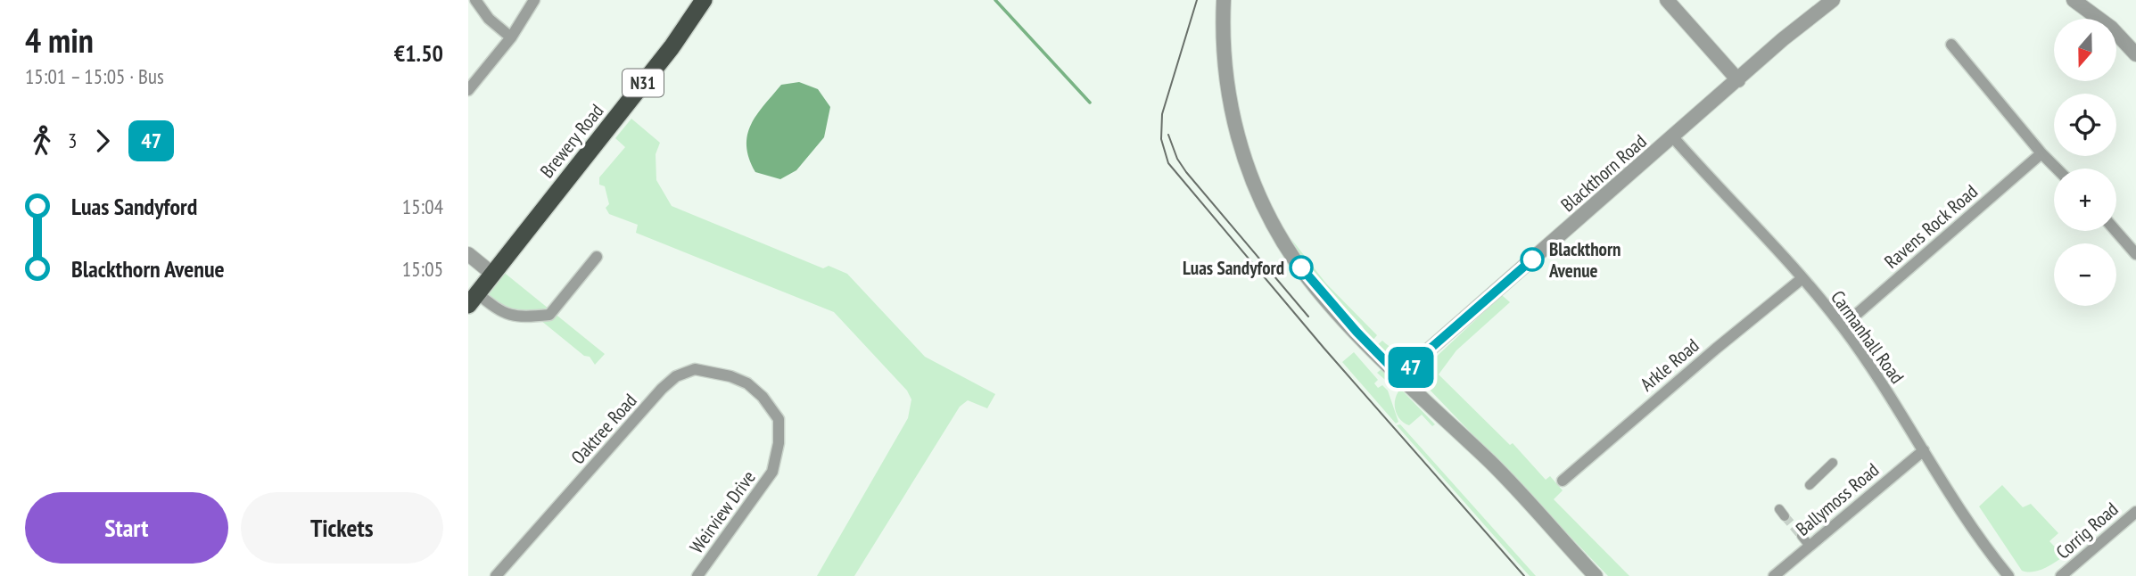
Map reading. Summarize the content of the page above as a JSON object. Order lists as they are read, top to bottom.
{
  "streets": {
    "highway": ["N31", "Brewery Road"],
    "street": [
      "Blackthorn Road",
      "Ravens Rock Road",
      "Carmanhall Road",
      "Arkle Road",
      "Oaktree Road",
      "Ballymoss Road",
      "Weirview Drive",
      "Corrig Road"
    ]
  },
  "crossings": [
    ["Blackthorn Road", "Carmanhall Road"],
    ["Ravens Rock Road", "Carmanhall Road"],
    ["Carmanhall Road", "Arkle Road"],
    ["Carmanhall Road", "Ballymoss Road"],
    ["Oaktree Road", "Weirview Drive"]
  ],
  "places": ["Blackthorn Avenue", "Luas Sandyford"],
  "lines": ["bus line 47"],
  "north": "bottom",
  "page": {
    "heading": ["4 min", "15:01 – 15:05 · Bus", "€1.50"],
    "on_map": "47",
    "map_buttons": ["+", "−"],
    "legs": ["3", "47"],
    "list": [
      {
        "name": "Luas Sandyford",
        "value": "15:04"
      },
      {
        "name": "Blackthorn Avenue",
        "value": "15:05"
      }
    ],
    "buttons": ["Start", "Tickets"]
  }
}
